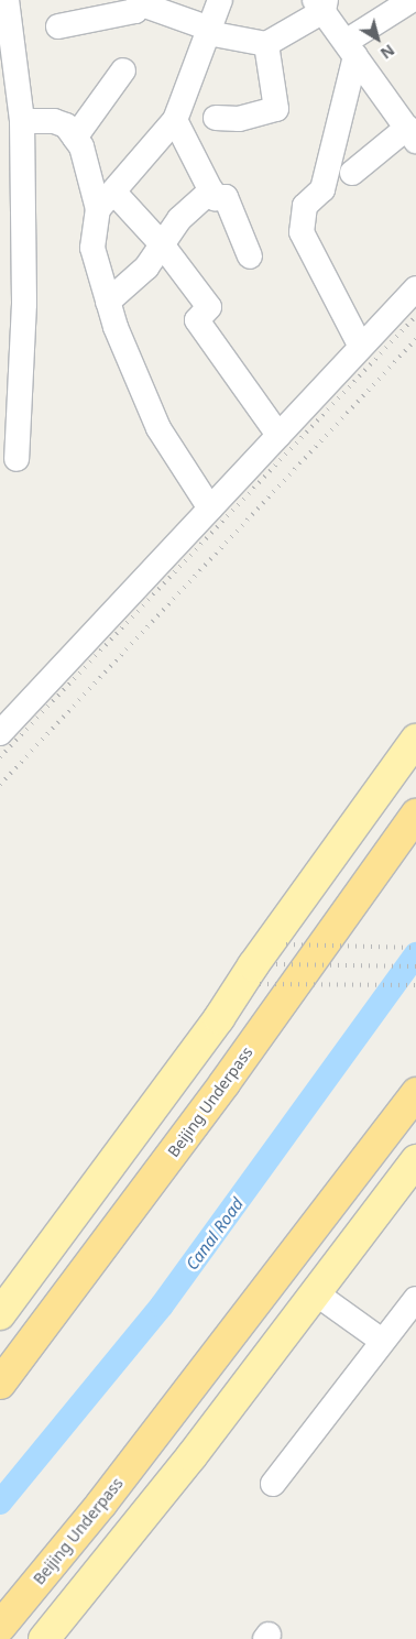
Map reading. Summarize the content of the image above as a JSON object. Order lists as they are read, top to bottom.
{
  "streets": {
    "highway": ["Beijing Underpass"]
  },
  "water": ["Canal Road"],
  "north": "bottom right"
}
